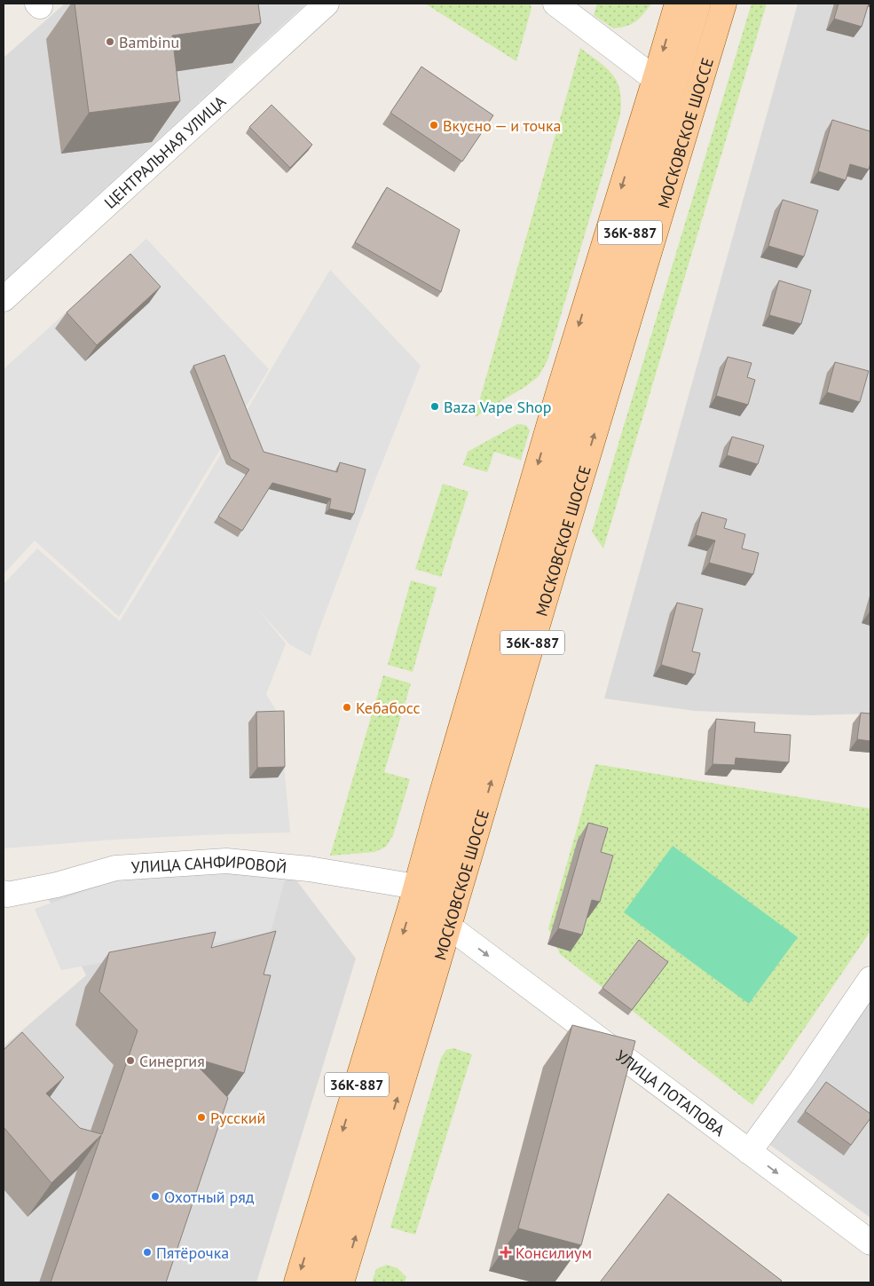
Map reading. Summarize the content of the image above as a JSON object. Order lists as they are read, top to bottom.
{
  "streets": {
    "main road": ["МОСКОВСКОЕ ШОССЕ", "36К-887"],
    "street": ["ЦЕНТРАЛЬНАЯ УЛИЦА", "УЛИЦА САНФИРОВОЙ", "УЛИЦА ПОТАПОВА"]
  },
  "crossings": [
    ["МОСКОВСКОЕ ШОССЕ", "УЛИЦА ПОТАПОВА"],
    ["36К-887", "УЛИЦА САНФИРОВОЙ"]
  ],
  "one_way": ["УЛИЦА ПОТАПОВА"],
  "places": {
    "other": [
      "Bambinu",
      "Вкусно — и точка",
      "Baza Vape Shop",
      "Кебабосс",
      "Синергия",
      "Русский",
      "Охотный ряд",
      "Пятёрочка"
    ],
    "health": ["Консилиум"]
  }
}
